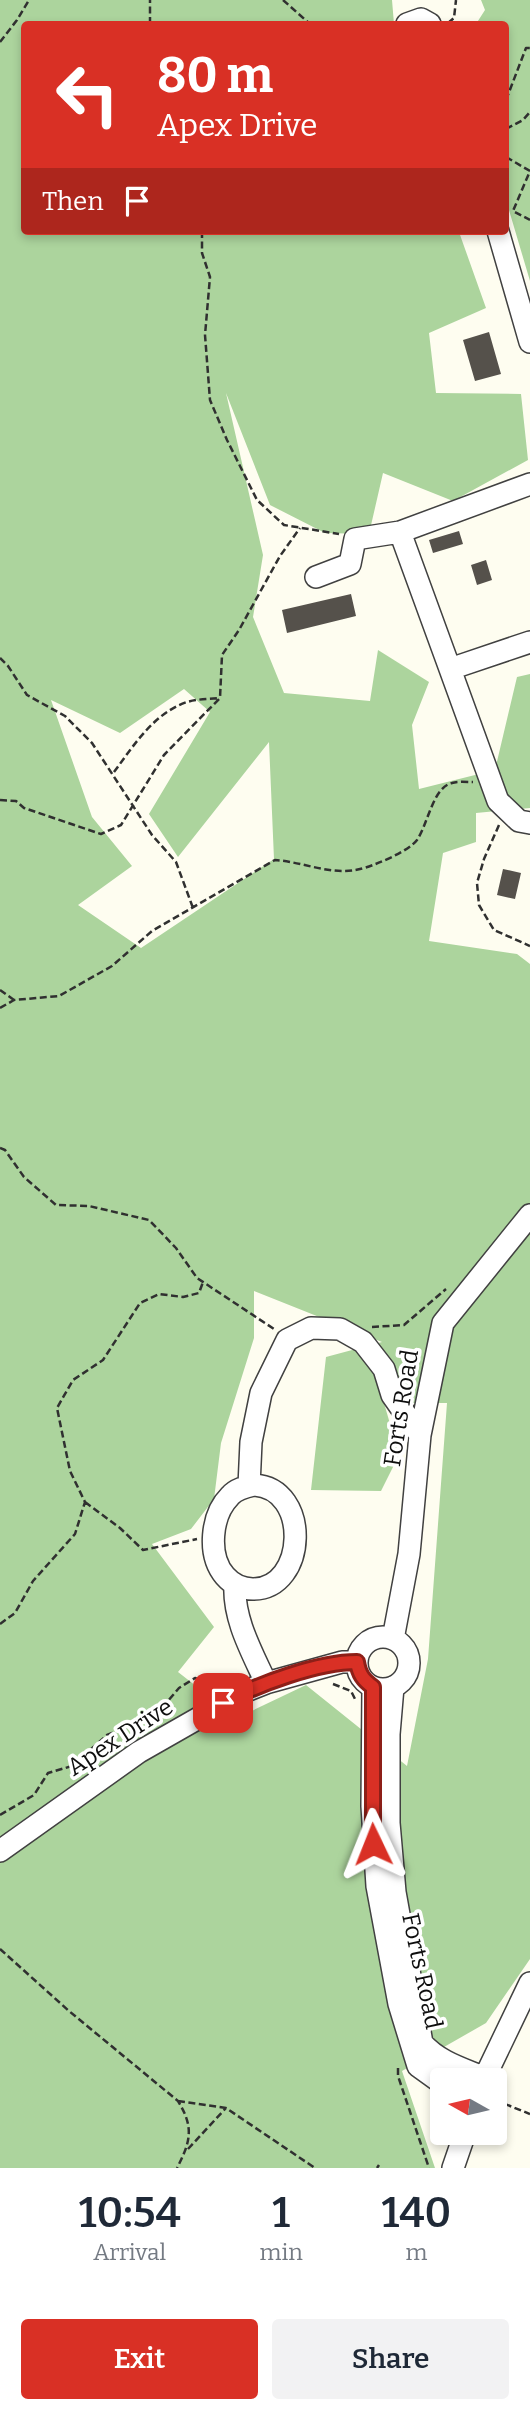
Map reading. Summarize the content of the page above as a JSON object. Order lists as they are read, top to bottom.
{
  "streets": {
    "street": ["Forts Road", "Apex Drive"]
  },
  "crossings": [
    ["Forts Road", "Apex Drive"]
  ],
  "north": "left",
  "page": {
    "turn": ["80 m", "Apex Drive"],
    "then": "Then",
    "eta": [
      "10:54",
      "Arrival",
      "1",
      "min",
      "140",
      "m"
    ],
    "buttons": ["Exit", "Share"]
  }
}
